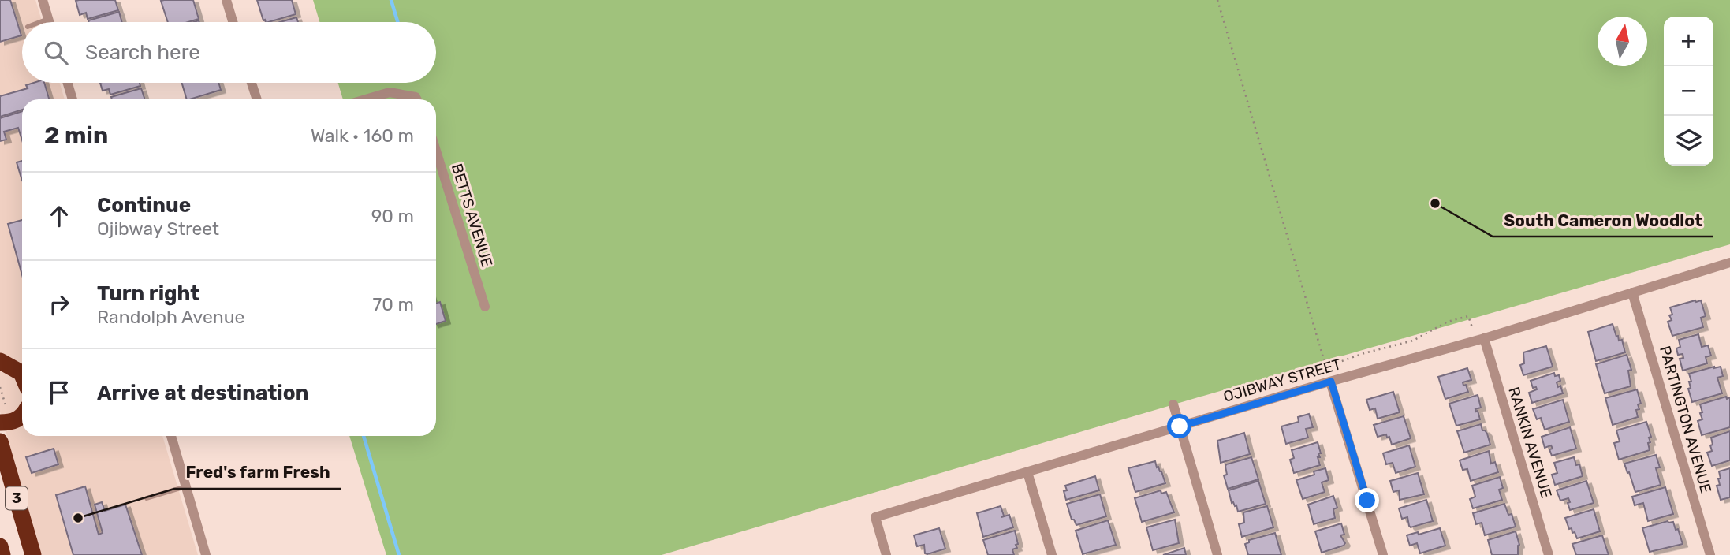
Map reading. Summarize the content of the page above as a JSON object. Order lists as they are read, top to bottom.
{
  "streets": {
    "highway": ["3"],
    "street": [
      "BETTS AVENUE",
      "OJIBWAY STREET",
      "PARTINGTON AVENUE",
      "RANKIN AVENUE"
    ]
  },
  "crossings": [
    ["OJIBWAY STREET", "PARTINGTON AVENUE"],
    ["OJIBWAY STREET", "RANKIN AVENUE"]
  ],
  "places": ["South Cameron Woodlot", "Fred's farm Fresh"],
  "north": "top",
  "page": {
    "map_buttons": ["+", "−"],
    "search": "Search here",
    "heading": ["2 min", "Walk · 160 m"],
    "list": [
      ["Continue", "Ojibway Street", "90 m"],
      ["Turn right", "Randolph Avenue", "70 m"],
      "Arrive at destination"
    ]
  }
}
